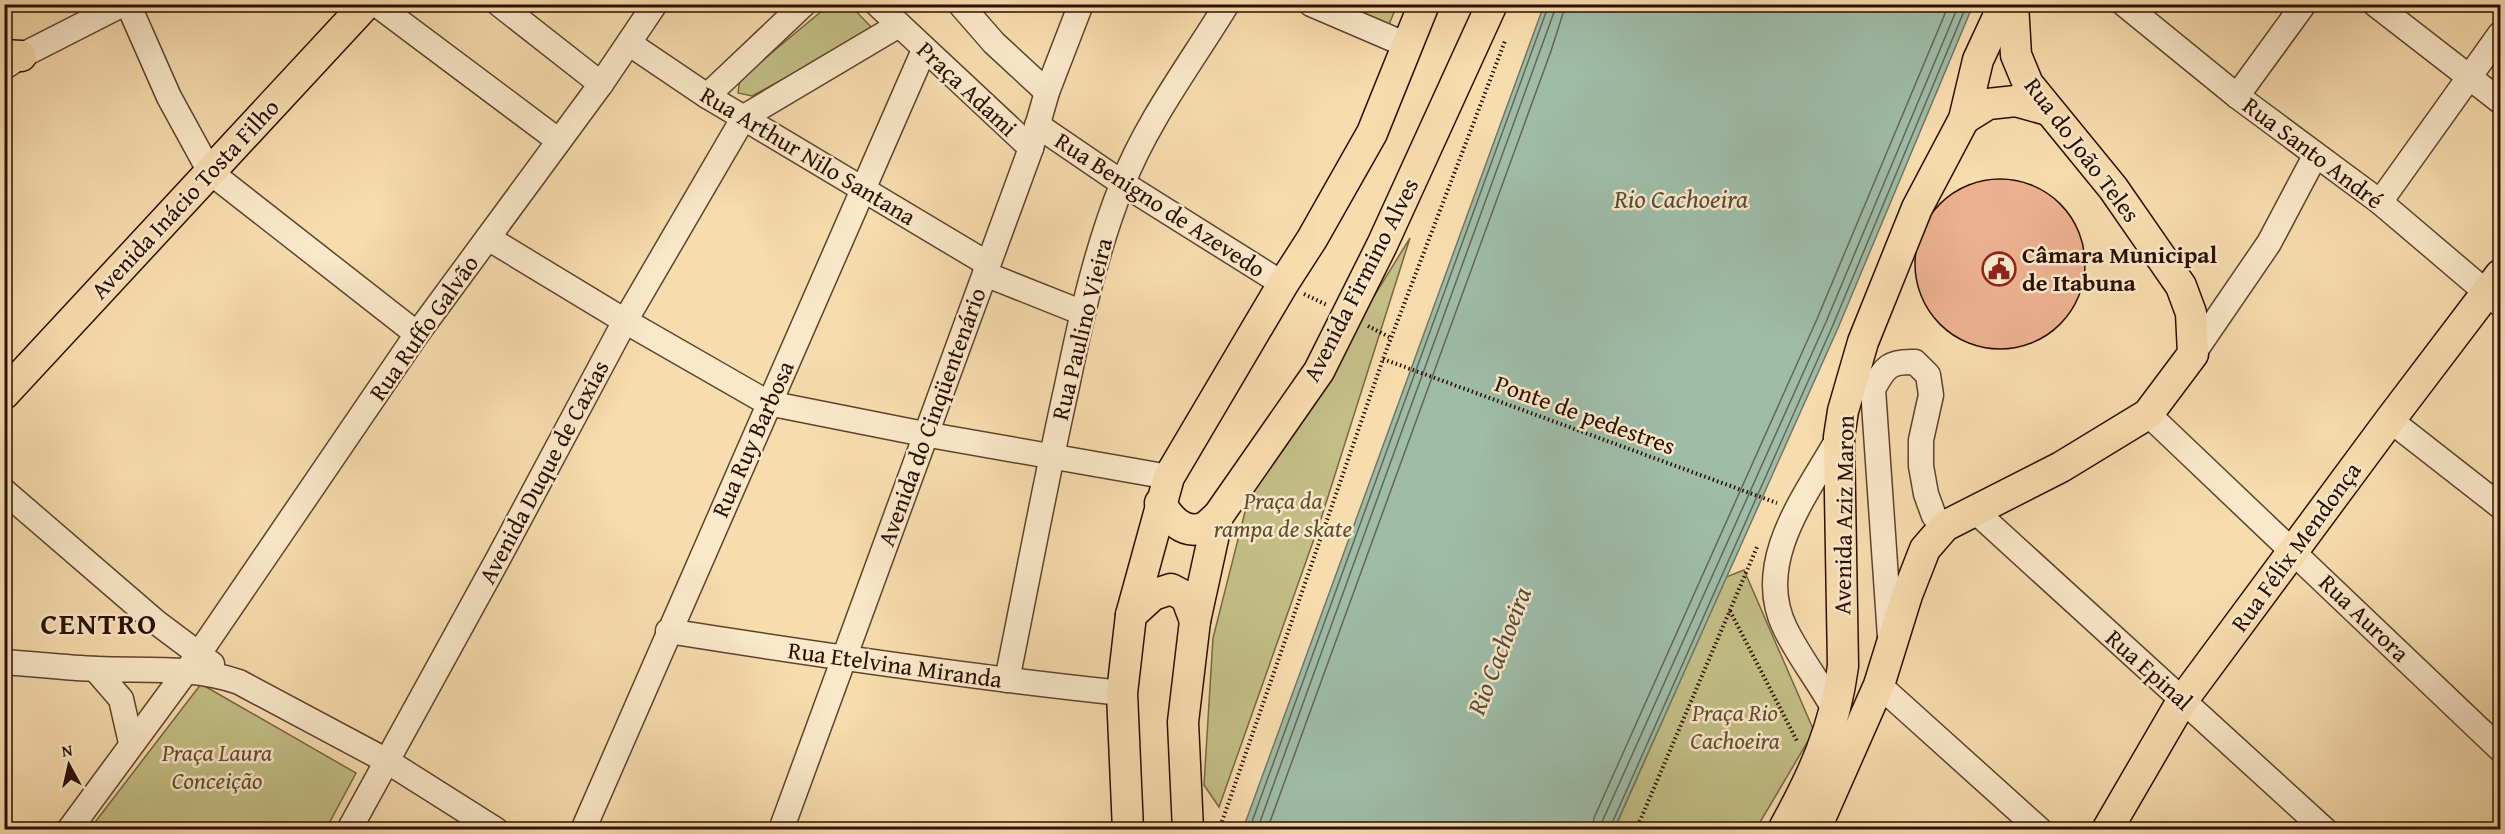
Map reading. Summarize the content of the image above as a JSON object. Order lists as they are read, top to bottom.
{
  "streets": {
    "main road": [
      "Rua do João Teles",
      "Avenida Inácio Tosta Filho",
      "Avenida Firmino Alves",
      "Avenida Aziz Maron",
      "Rua Félix Mendonça"
    ],
    "street": [
      "Praça Adami",
      "Rua Santo André",
      "Rua Arthur Nilo Santana",
      "Rua Benigno de Azevedo",
      "Rua Ruffo Galvão",
      "Rua Paulino Vieira",
      "Avenida do Cinqüentenário",
      "Rua Ruy Barbosa",
      "Avenida Duque de Caxias",
      "Rua Aurora",
      "Rua Etelvina Miranda",
      "Rua Epinal"
    ],
    "path": ["Ponte de pedestres"]
  },
  "crossings": [
    ["Praça Adami", "Rua Benigno de Azevedo"],
    ["Praça Adami", "Avenida do Cinqüentenário"],
    ["Praça Adami", "Rua Ruy Barbosa"],
    ["Rua Santo André", "Rua Félix Mendonça"],
    ["Rua Arthur Nilo Santana", "Rua Ruffo Galvão"],
    ["Rua Arthur Nilo Santana", "Rua Paulino Vieira"],
    ["Rua Arthur Nilo Santana", "Avenida do Cinqüentenário"],
    ["Rua Arthur Nilo Santana", "Rua Ruy Barbosa"],
    ["Rua Arthur Nilo Santana", "Avenida Duque de Caxias"],
    ["Rua Benigno de Azevedo", "Rua Paulino Vieira"],
    ["Rua Benigno de Azevedo", "Avenida do Cinqüentenário"],
    ["Rua Paulino Vieira", "Rua Etelvina Miranda"],
    ["Avenida do Cinqüentenário", "Rua Etelvina Miranda"],
    ["Rua Ruy Barbosa", "Rua Etelvina Miranda"],
    ["Rua Félix Mendonça", "Rua Aurora"],
    ["Rua Félix Mendonça", "Rua Epinal"]
  ],
  "districts": ["CENTRO"],
  "water": ["Rio Cachoeira"],
  "parks": ["Praça da rampa de skate", "Praça Rio Cachoeira", "Praça Laura Conceição"],
  "places": {
    "public building": ["Câmara Municipal de Itabuna"]
  },
  "north": "top"
}
